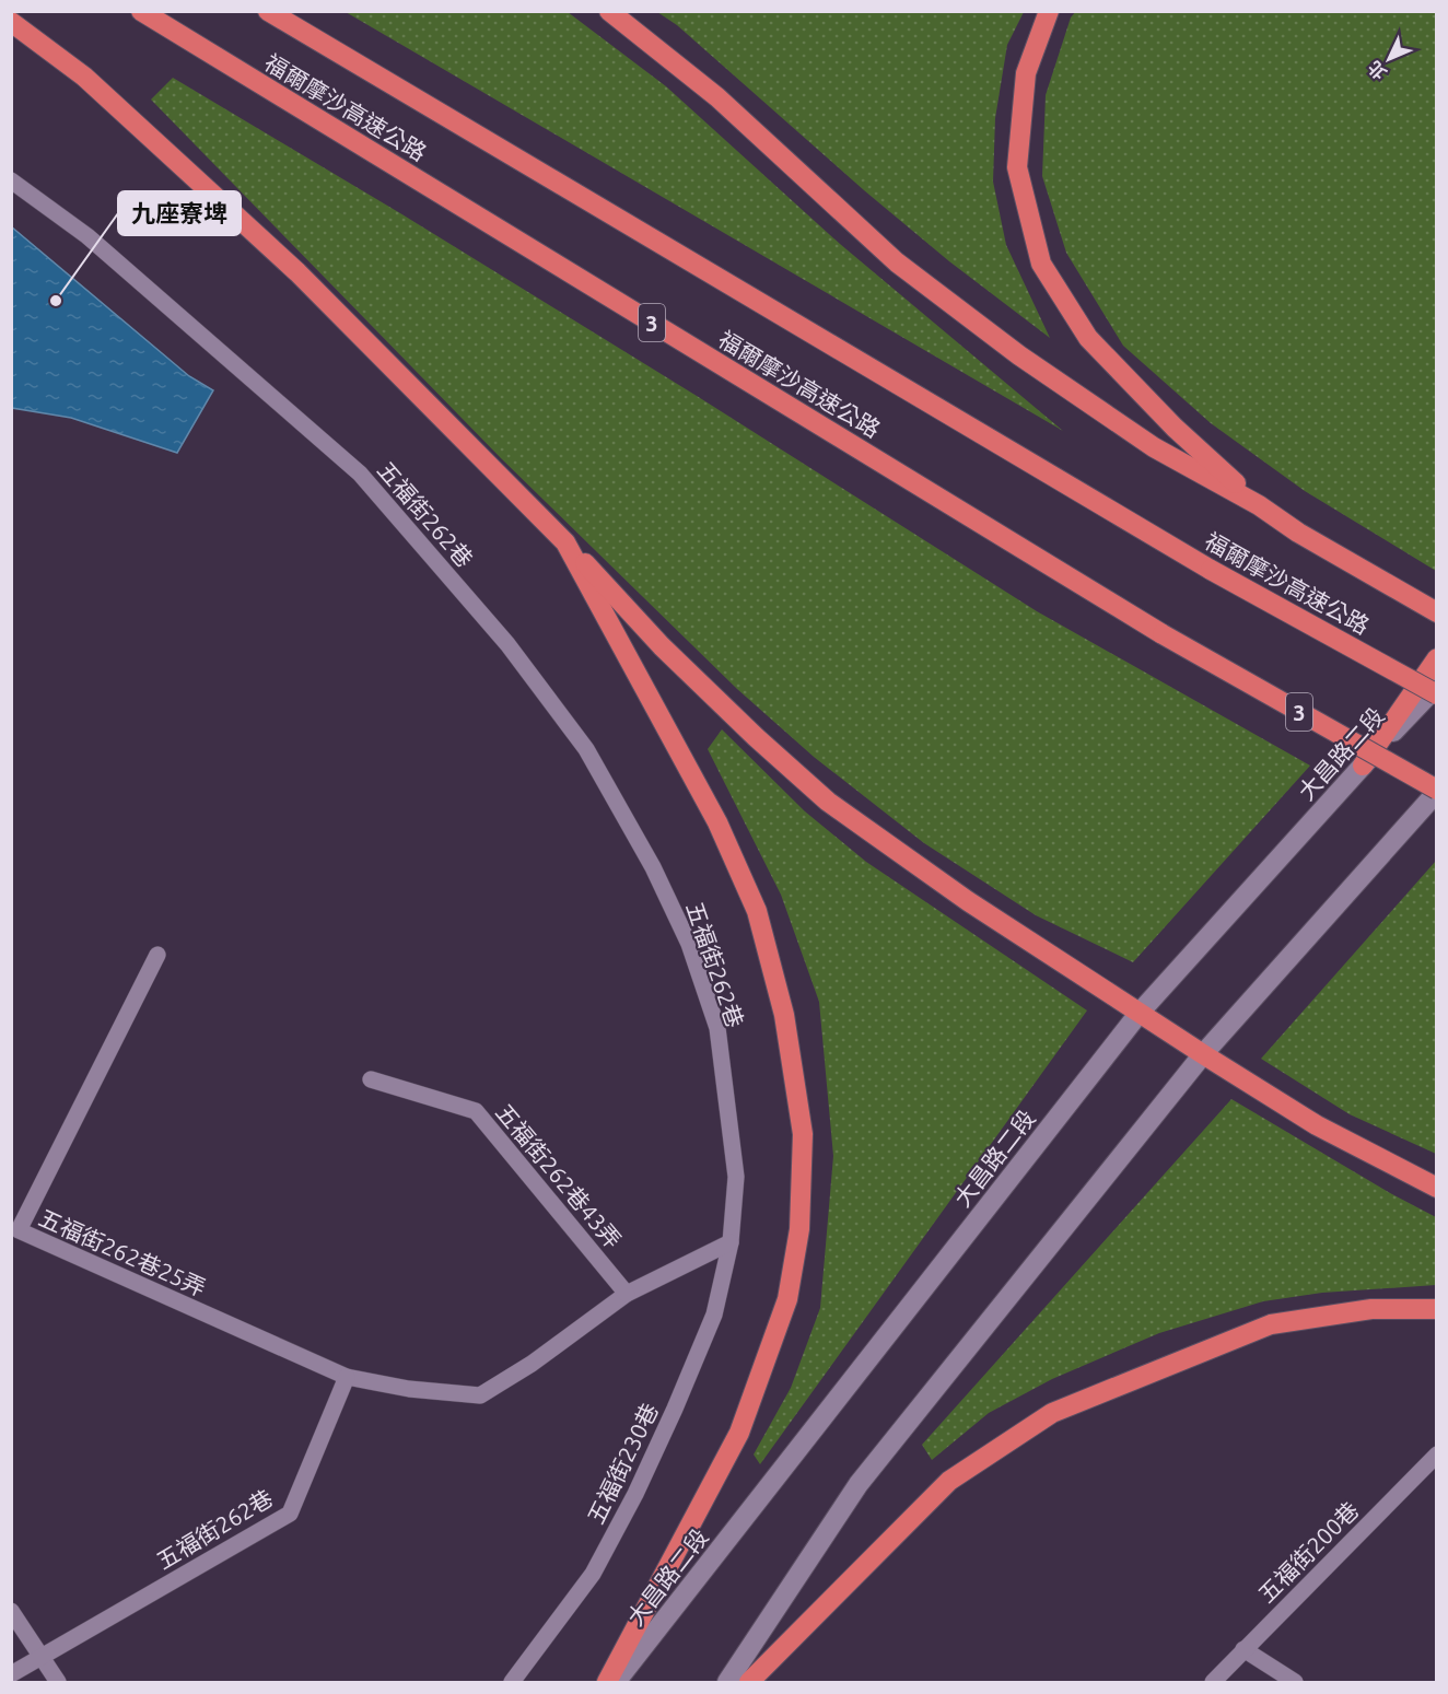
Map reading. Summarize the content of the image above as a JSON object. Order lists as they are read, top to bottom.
{
  "streets": {
    "highway": ["福爾摩沙高速公路", "3"],
    "main road": ["大昌路二段"],
    "lane": [
      "五福街262巷",
      "五福街262巷43弄",
      "五福街262巷25弄",
      "五福街230巷",
      "五福街200巷"
    ]
  },
  "crossings": [
    ["五福街262巷", "五福街262巷25弄"],
    ["五福街262巷", "五福街230巷"]
  ],
  "places": ["九座寮埤"],
  "north": "bottom left"
}
